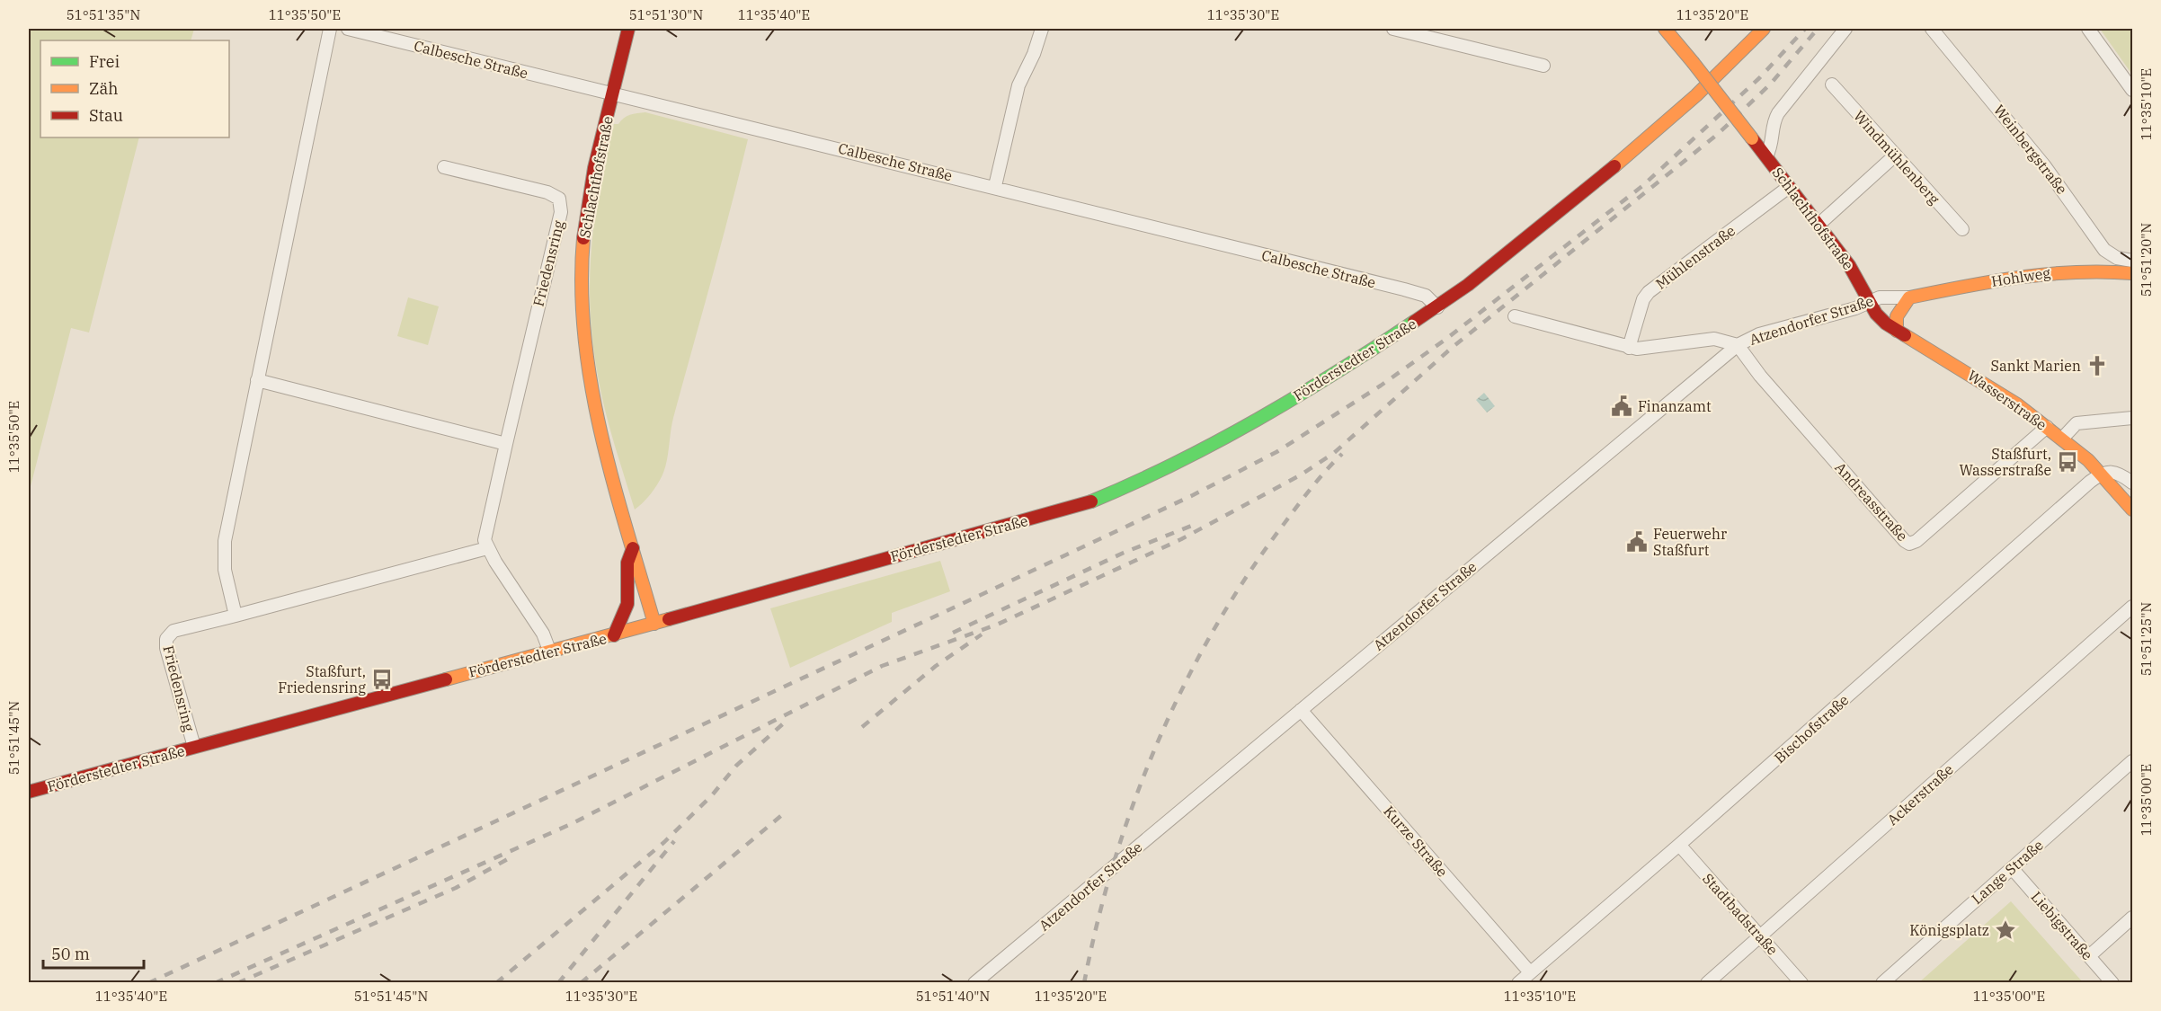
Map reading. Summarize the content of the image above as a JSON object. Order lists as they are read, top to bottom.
{
  "streets": {
    "main road": [
      "Schlachthofstraße",
      "Hohlweg",
      "Förderstedter Straße",
      "Wasserstraße"
    ],
    "street": [
      "Calbesche Straße",
      "Weinbergstraße",
      "Windmühlenberg",
      "Mühlenstraße",
      "Friedensring",
      "Atzendorfer Straße",
      "Andreasstraße",
      "Bischofstraße",
      "Ackerstraße",
      "Kurze Straße",
      "Lange Straße",
      "Stadtbadstraße",
      "Liebigstraße"
    ]
  },
  "crossings": [
    ["Calbesche Straße", "Schlachthofstraße"],
    ["Calbesche Straße", "Förderstedter Straße"],
    ["Schlachthofstraße", "Mühlenstraße"],
    ["Schlachthofstraße", "Atzendorfer Straße"],
    ["Schlachthofstraße", "Förderstedter Straße"],
    ["Friedensring", "Förderstedter Straße"],
    ["Hohlweg", "Atzendorfer Straße"],
    ["Atzendorfer Straße", "Andreasstraße"],
    ["Atzendorfer Straße", "Kurze Straße"],
    ["Wasserstraße", "Andreasstraße"],
    ["Wasserstraße", "Bischofstraße"],
    ["Bischofstraße", "Kurze Straße"],
    ["Bischofstraße", "Stadtbadstraße"],
    ["Ackerstraße", "Stadtbadstraße"],
    ["Lange Straße", "Liebigstraße"]
  ],
  "places": {
    "church": ["Sankt Marien"],
    "public building": ["Finanzamt", "Feuerwehr Staßfurt"],
    "bus stop": ["Staßfurt, Wasserstraße", "Staßfurt, Friedensring"],
    "place": ["Königsplatz"]
  },
  "legend": ["Frei", "Zäh", "Stau"],
  "scale_bar": "50 m",
  "coordinates": [
    "51°51'35\"N",
    "11°35'50\"E",
    "51°51'30\"N",
    "11°35'40\"E",
    "11°35'30\"E",
    "11°35'20\"E",
    "11°35'10\"E",
    "51°51'20\"N",
    "51°51'25\"N",
    "51°51'45\"N",
    "11°35'00\"E",
    "51°51'40\"N"
  ]
}
